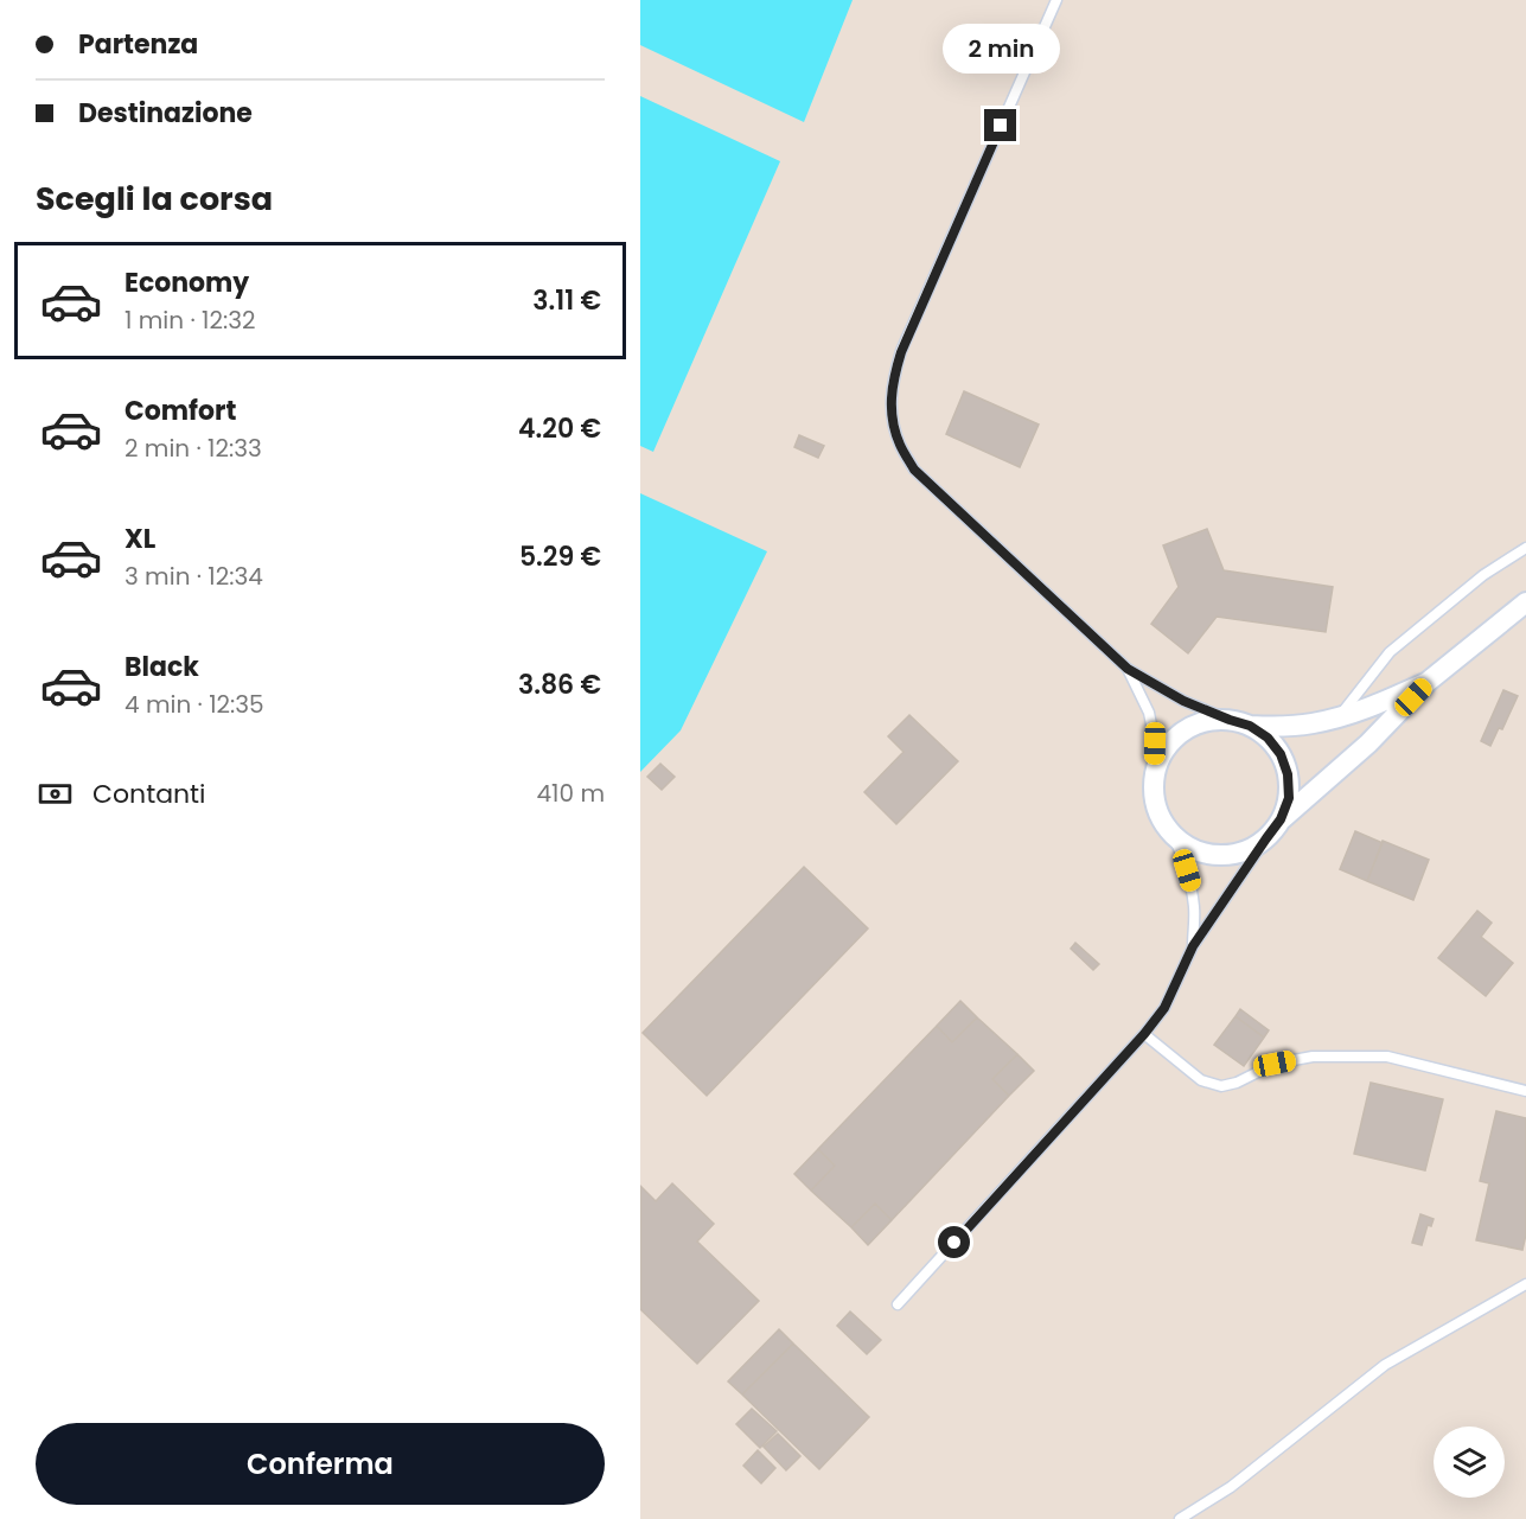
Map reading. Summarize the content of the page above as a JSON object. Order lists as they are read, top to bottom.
{
  "page": {
    "banner": ["Partenza", "Destinazione"],
    "bubble": "2 min",
    "heading": "Scegli la corsa",
    "list": [
      {
        "name": "Economy",
        "note": "1 min · 12:32",
        "value": "3.11 €"
      },
      {
        "name": "Comfort",
        "note": "2 min · 12:33",
        "value": "4.20 €"
      },
      {
        "name": "XL",
        "note": "3 min · 12:34",
        "value": "5.29 €"
      },
      {
        "name": "Black",
        "note": "4 min · 12:35",
        "value": "3.86 €"
      }
    ],
    "pay": ["Contanti", "410 m"],
    "buttons": "Conferma"
  }
}
